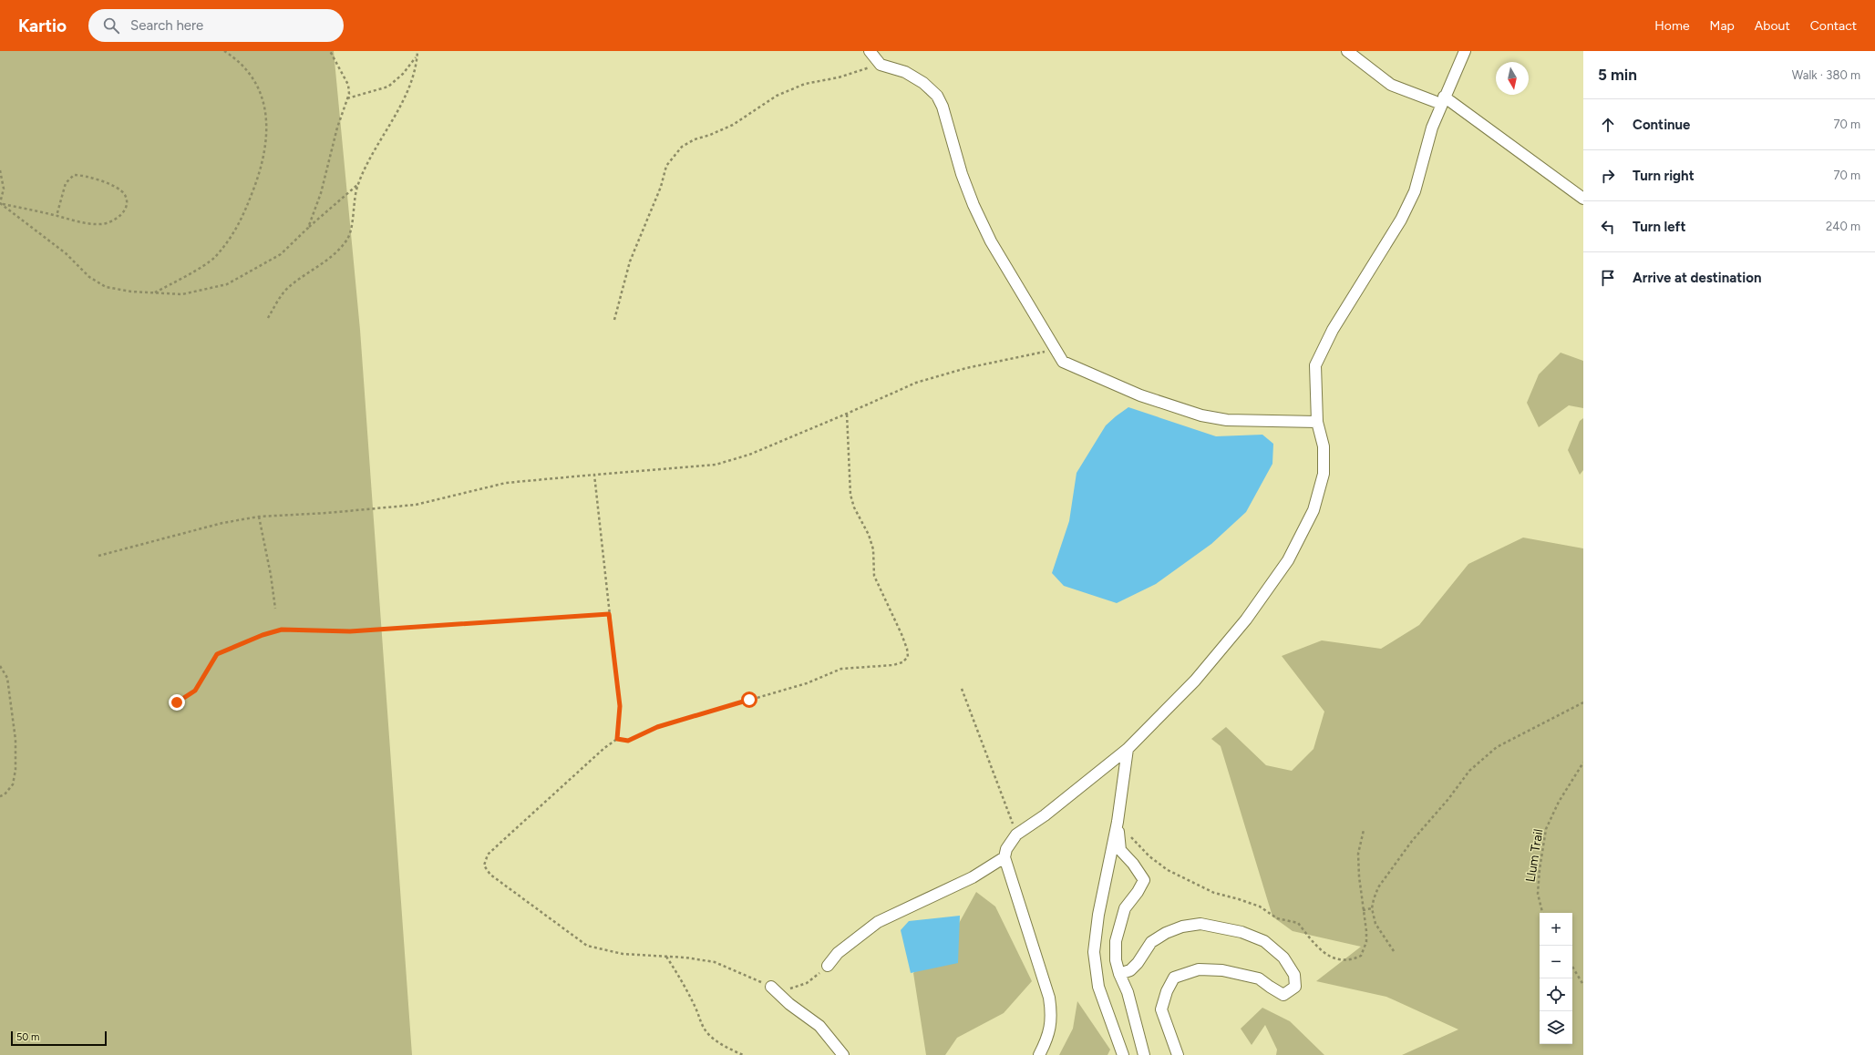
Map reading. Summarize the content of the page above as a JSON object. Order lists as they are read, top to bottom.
{
  "streets": {
    "path": ["Llum Trail"]
  },
  "scale_bar": "50 m",
  "north": "bottom",
  "page": {
    "header": "Kartio",
    "search": "Search here",
    "nav": [
      "Home",
      "Map",
      "About",
      "Contact"
    ],
    "heading": ["5 min", "Walk · 380 m"],
    "list": [
      ["Continue", "70 m"],
      ["Turn right", "70 m"],
      ["Turn left", "240 m"],
      "Arrive at destination"
    ],
    "map_buttons": ["+", "−"],
    "scale": "50 m"
  }
}
